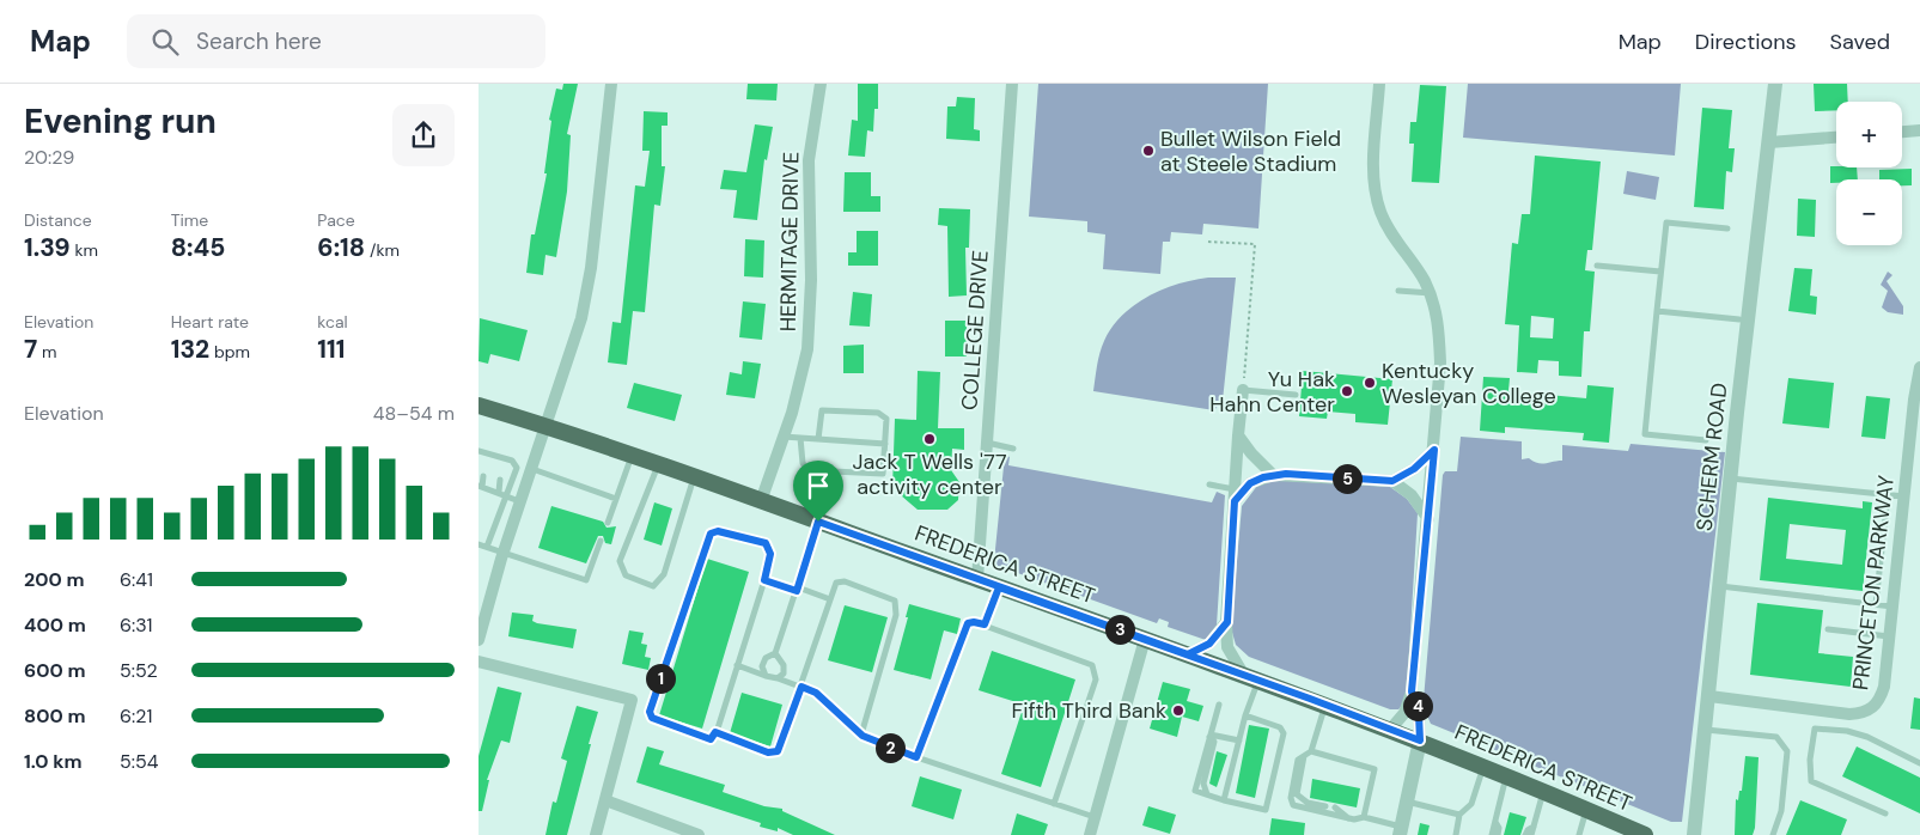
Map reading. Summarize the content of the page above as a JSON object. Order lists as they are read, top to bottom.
{
  "streets": {
    "main road": ["FREDERICA STREET"],
    "street": [
      "HERMITAGE DRIVE",
      "COLLEGE DRIVE",
      "SCHERM ROAD",
      "PRINCETON PARKWAY"
    ]
  },
  "crossings": [
    ["HERMITAGE DRIVE", "FREDERICA STREET"],
    ["COLLEGE DRIVE", "FREDERICA STREET"],
    ["SCHERM ROAD", "PRINCETON PARKWAY"]
  ],
  "places": [
    "Bullet Wilson Field at Steele Stadium",
    "Kentucky Wesleyan College",
    "Yu Hak Hahn Center",
    "Jack T Wells '77 activity center",
    "Fifth Third Bank"
  ],
  "page": {
    "header": "Map",
    "search": "Search here",
    "nav": ["Map", "Directions", "Saved"],
    "heading": ["Evening run", "20:29"],
    "map_buttons": ["+", "−"],
    "stats": [
      ["Distance", "1.39 km"],
      ["Time", "8:45"],
      ["Pace", "6:18 /km"],
      ["Elevation", "7 m"],
      ["Heart rate", "132 bpm"],
      ["kcal", "111"]
    ],
    "chart": ["Elevation", "48–54 m"],
    "pins": [
      "5",
      "3",
      "1",
      "4",
      "2"
    ],
    "list": [
      {
        "name": "200 m",
        "note": "6:41"
      },
      {
        "name": "400 m",
        "note": "6:31"
      },
      {
        "name": "600 m",
        "note": "5:52"
      },
      {
        "name": "800 m",
        "note": "6:21"
      },
      {
        "name": "1.0 km",
        "note": "5:54"
      }
    ]
  }
}
